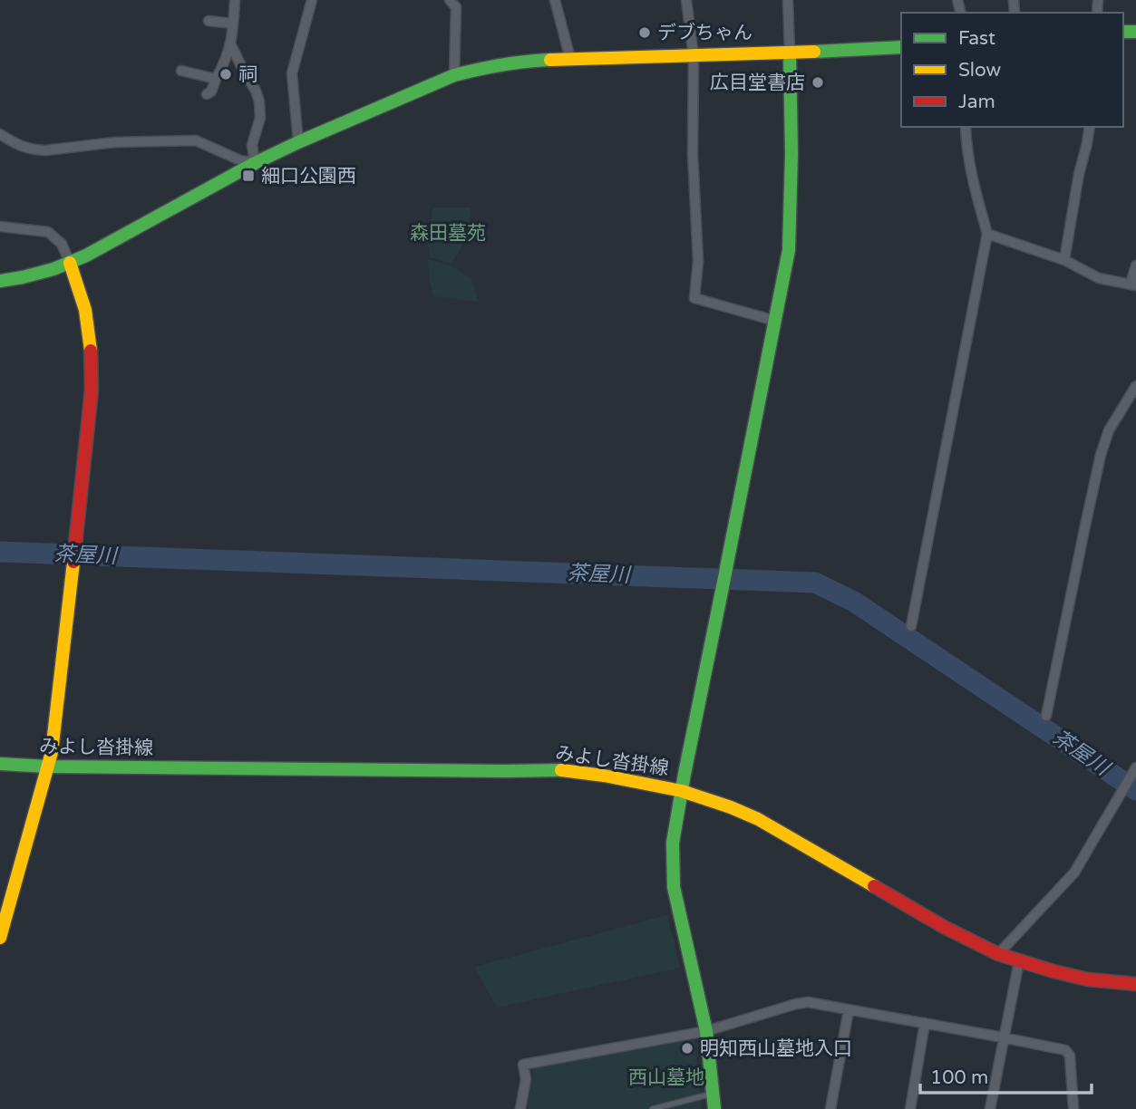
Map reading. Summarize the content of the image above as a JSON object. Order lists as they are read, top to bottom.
{
  "streets": {
    "street": ["みよし沓掛線"]
  },
  "water": ["茶屋川"],
  "parks": ["森田墓苑", "西山墓地"],
  "places": {
    "other": [
      "デブちゃん",
      "祠",
      "広目堂書店",
      "明知西山墓地入口"
    ],
    "transit": ["細口公園西"]
  },
  "legend": ["Fast", "Slow", "Jam"],
  "scale_bar": "100 m"
}
